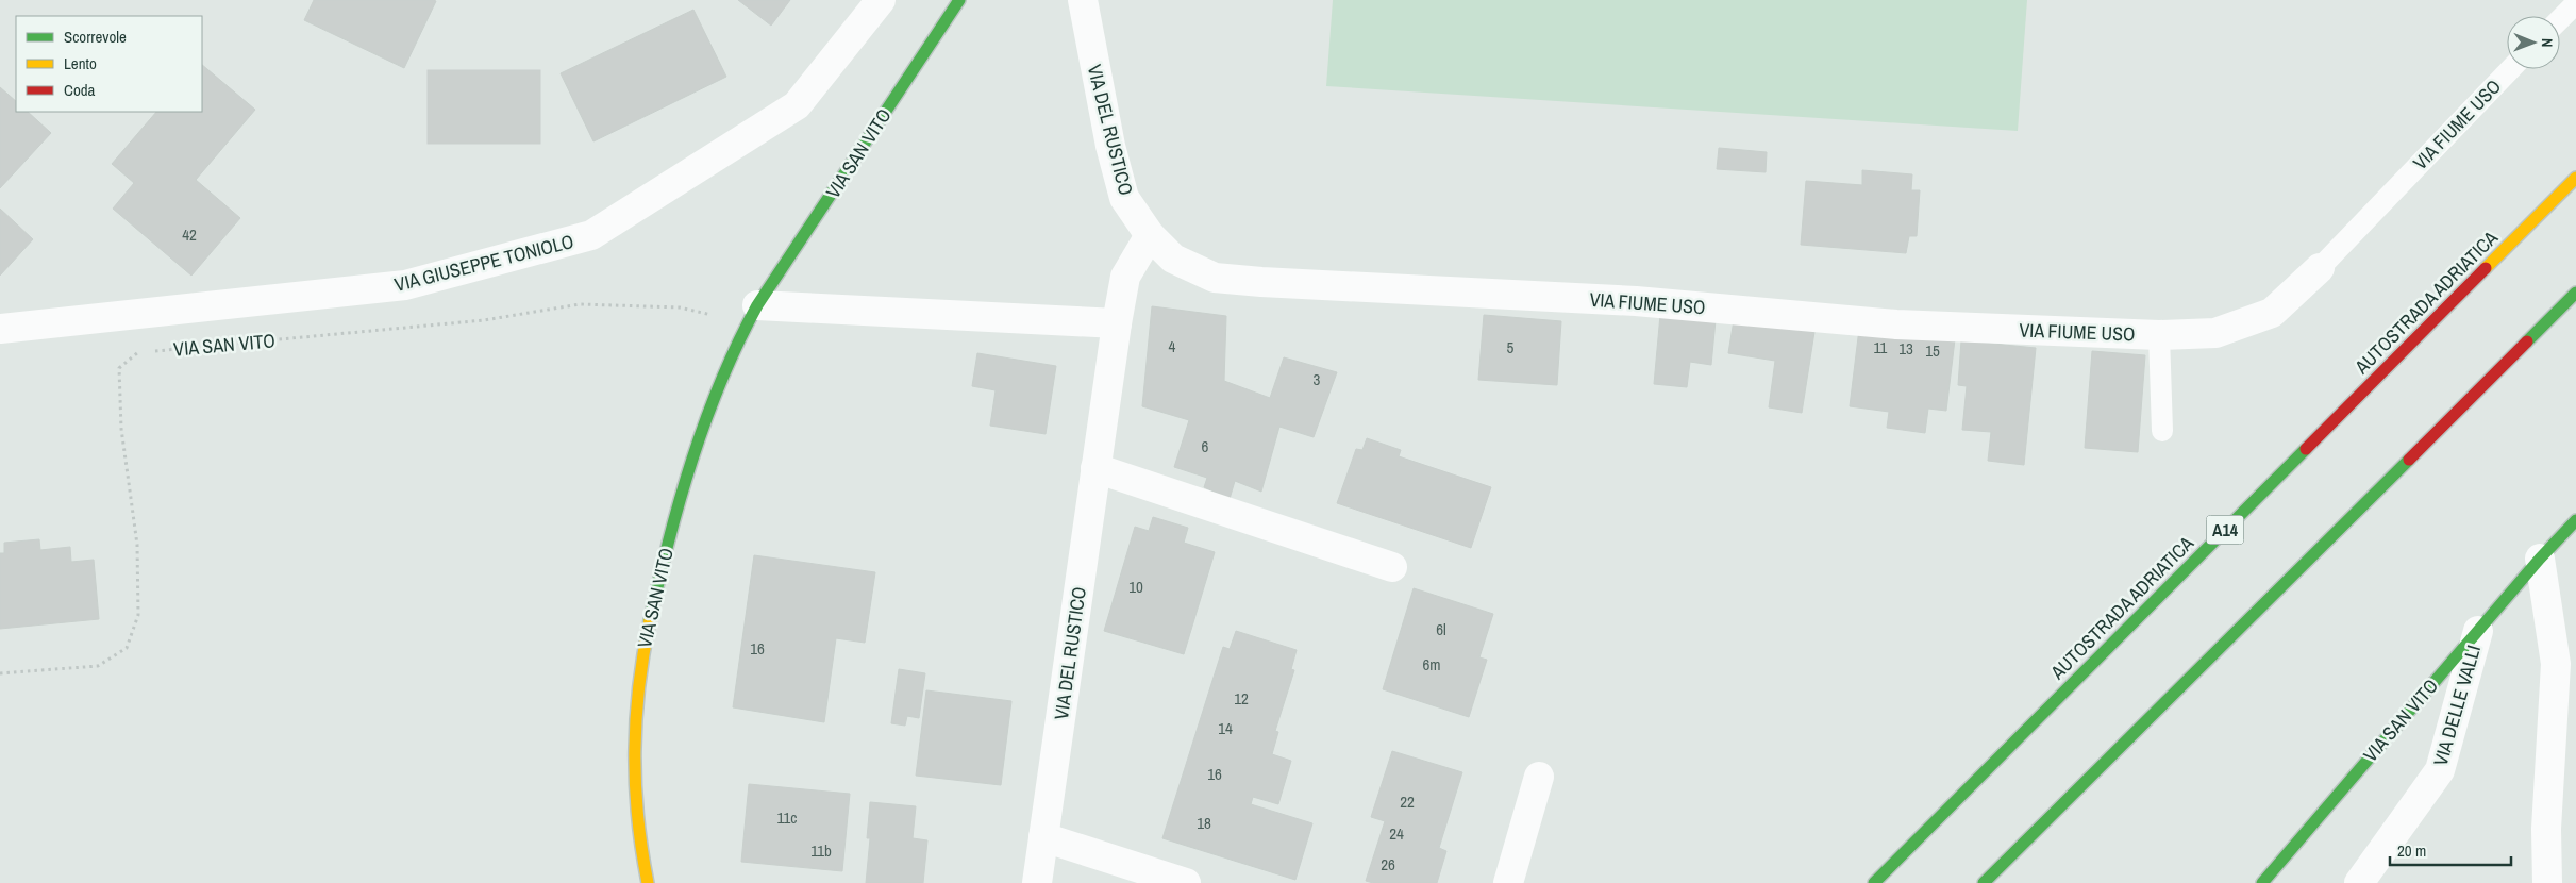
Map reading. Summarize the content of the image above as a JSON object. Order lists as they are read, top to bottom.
{
  "streets": {
    "main road": ["VIA SAN VITO", "AUTOSTRADA ADRIATICA", "A14"],
    "street": [
      "VIA FIUME USO",
      "VIA DEL RUSTICO",
      "VIA GIUSEPPE TONIOLO",
      "VIA DELLE VALLI"
    ]
  },
  "crossings": [
    ["VIA FIUME USO", "VIA DEL RUSTICO"],
    ["VIA SAN VITO", "VIA DELLE VALLI"]
  ],
  "house_numbers": [
    "42",
    "4",
    "5",
    "11",
    "13",
    "15",
    "3",
    "6",
    "10",
    "6l",
    "16",
    "6m",
    "12",
    "14",
    "16",
    "22",
    "11c",
    "18",
    "24",
    "11b",
    "26"
  ],
  "legend": ["Scorrevole", "Lento", "Coda"],
  "scale_bar": "20 m",
  "north": "right"
}
